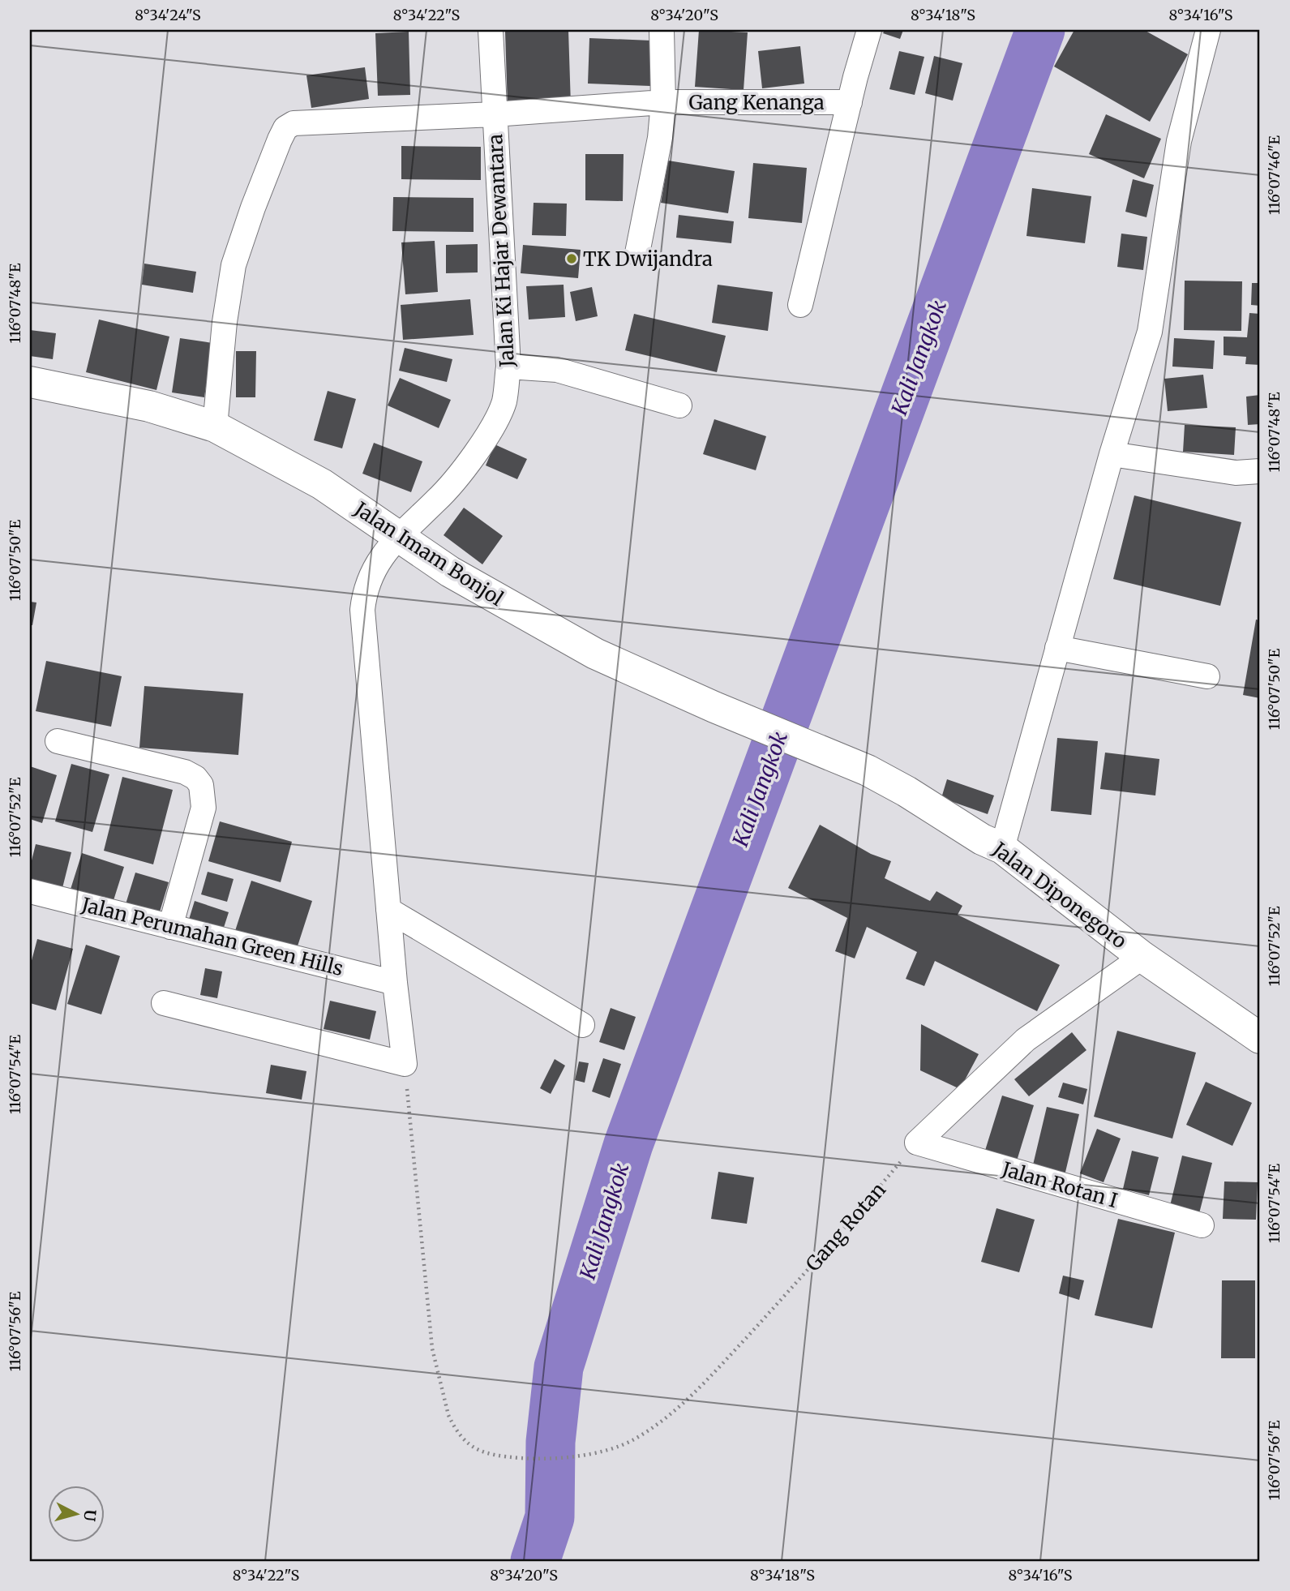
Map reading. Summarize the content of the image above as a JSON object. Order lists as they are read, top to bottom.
{
  "streets": {
    "main road": ["Jalan Imam Bonjol", "Jalan Diponegoro"],
    "street": [
      "Gang Kenanga",
      "Jalan Ki Hajar Dewantara",
      "Jalan Perumahan Green Hills",
      "Jalan Rotan I"
    ],
    "path": ["Gang Rotan"]
  },
  "crossings": [
    ["Gang Kenanga", "Jalan Ki Hajar Dewantara"],
    ["Gang Kenanga", "Jalan Imam Bonjol"],
    ["Jalan Ki Hajar Dewantara", "Jalan Imam Bonjol"],
    ["Jalan Ki Hajar Dewantara", "Jalan Perumahan Green Hills"],
    ["Jalan Ki Hajar Dewantara", "Gang Rotan"],
    ["Jalan Imam Bonjol", "Jalan Diponegoro"],
    ["Jalan Rotan I", "Gang Rotan"]
  ],
  "water": ["Kali Jangkok"],
  "places": ["TK Dwijandra"],
  "north": "right",
  "coordinates": [
    "8°34'24\"S",
    "8°34'22\"S",
    "8°34'20\"S",
    "8°34'18\"S",
    "8°34'16\"S",
    "116°07'46\"E",
    "116°07'48\"E",
    "116°07'50\"E",
    "116°07'52\"E",
    "116°07'54\"E",
    "116°07'56\"E"
  ]
}
